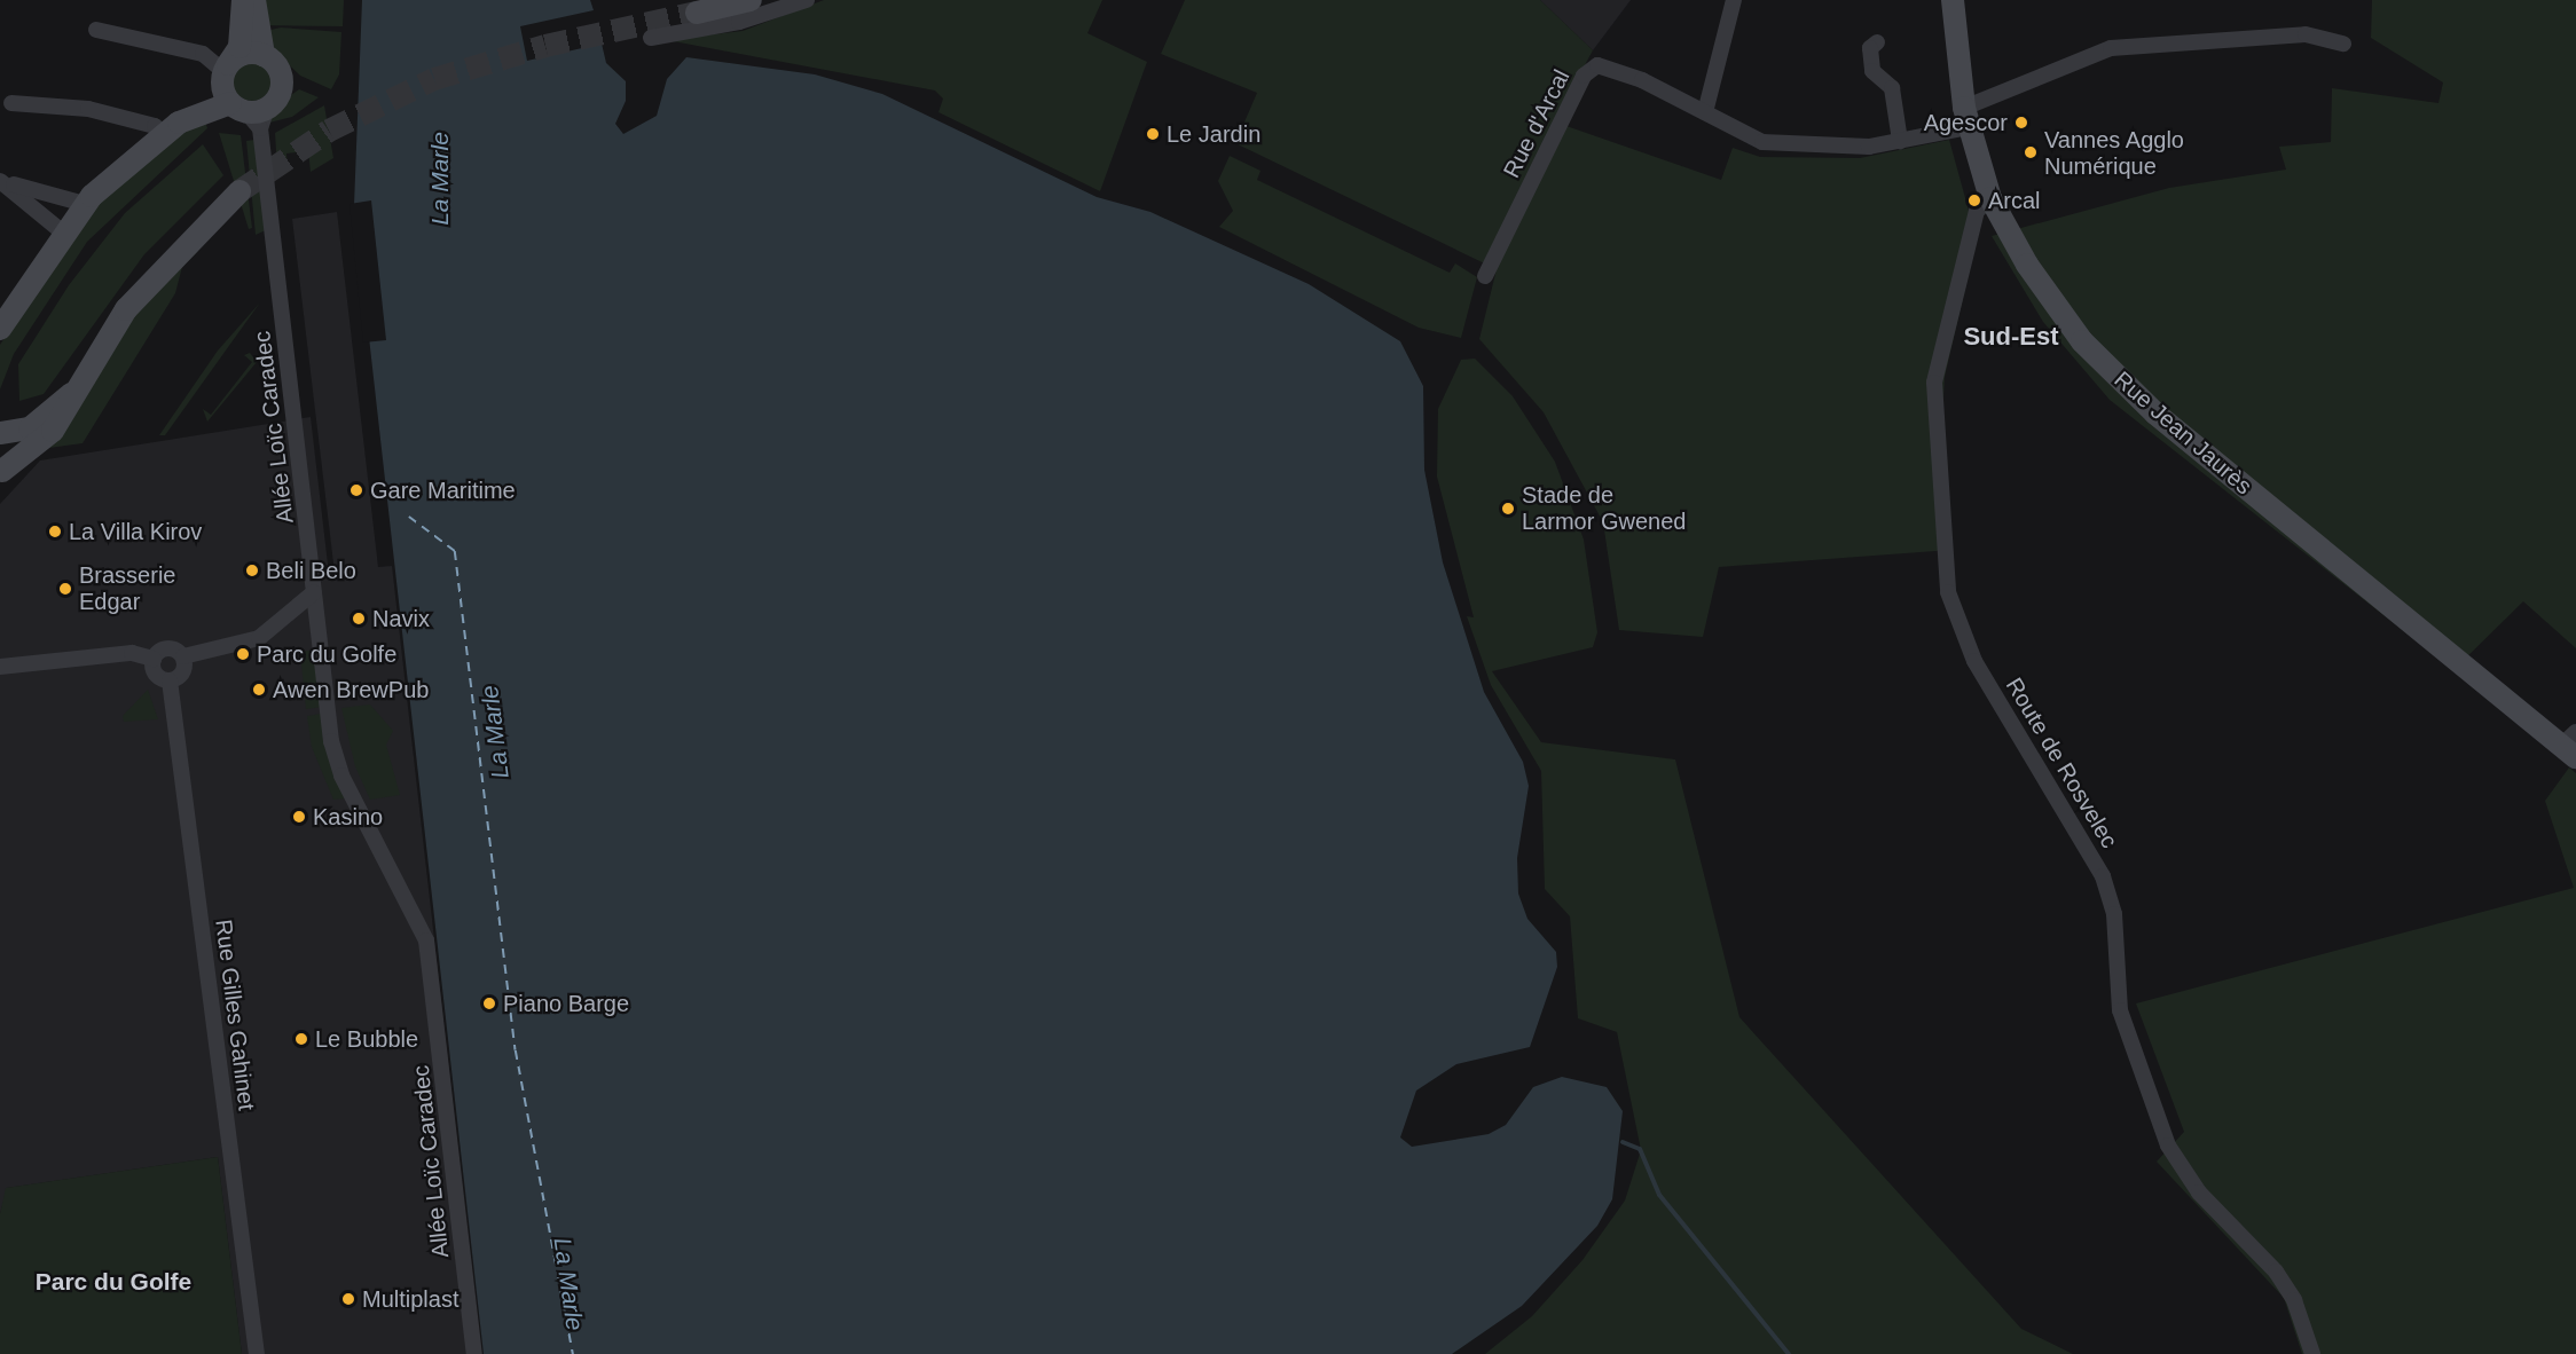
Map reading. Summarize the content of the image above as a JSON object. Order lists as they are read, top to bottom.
{
  "streets": {
    "main road": ["Rue Jean Jaurès"],
    "street": [
      "Rue d'Arcal",
      "Allée Loïc Caradec",
      "Route de Rosvelec",
      "Rue Gilles Gahinet"
    ]
  },
  "crossings": [
    ["Rue d'Arcal", "Rue Jean Jaurès"],
    ["Rue Jean Jaurès", "Route de Rosvelec"]
  ],
  "districts": ["Sud-Est", "Parc du Golfe"],
  "water": ["La Marle"],
  "places": [
    "Agescor",
    "Le Jardin",
    "Vannes Agglo Numérique",
    "Arcal",
    "Gare Maritime",
    "Stade de Larmor Gwened",
    "La Villa Kirov",
    "Beli Belo",
    "Brasserie Edgar",
    "Navix",
    "Parc du Golfe",
    "Awen BrewPub",
    "Kasino",
    "Piano Barge",
    "Le Bubble",
    "Multiplast"
  ]
}
